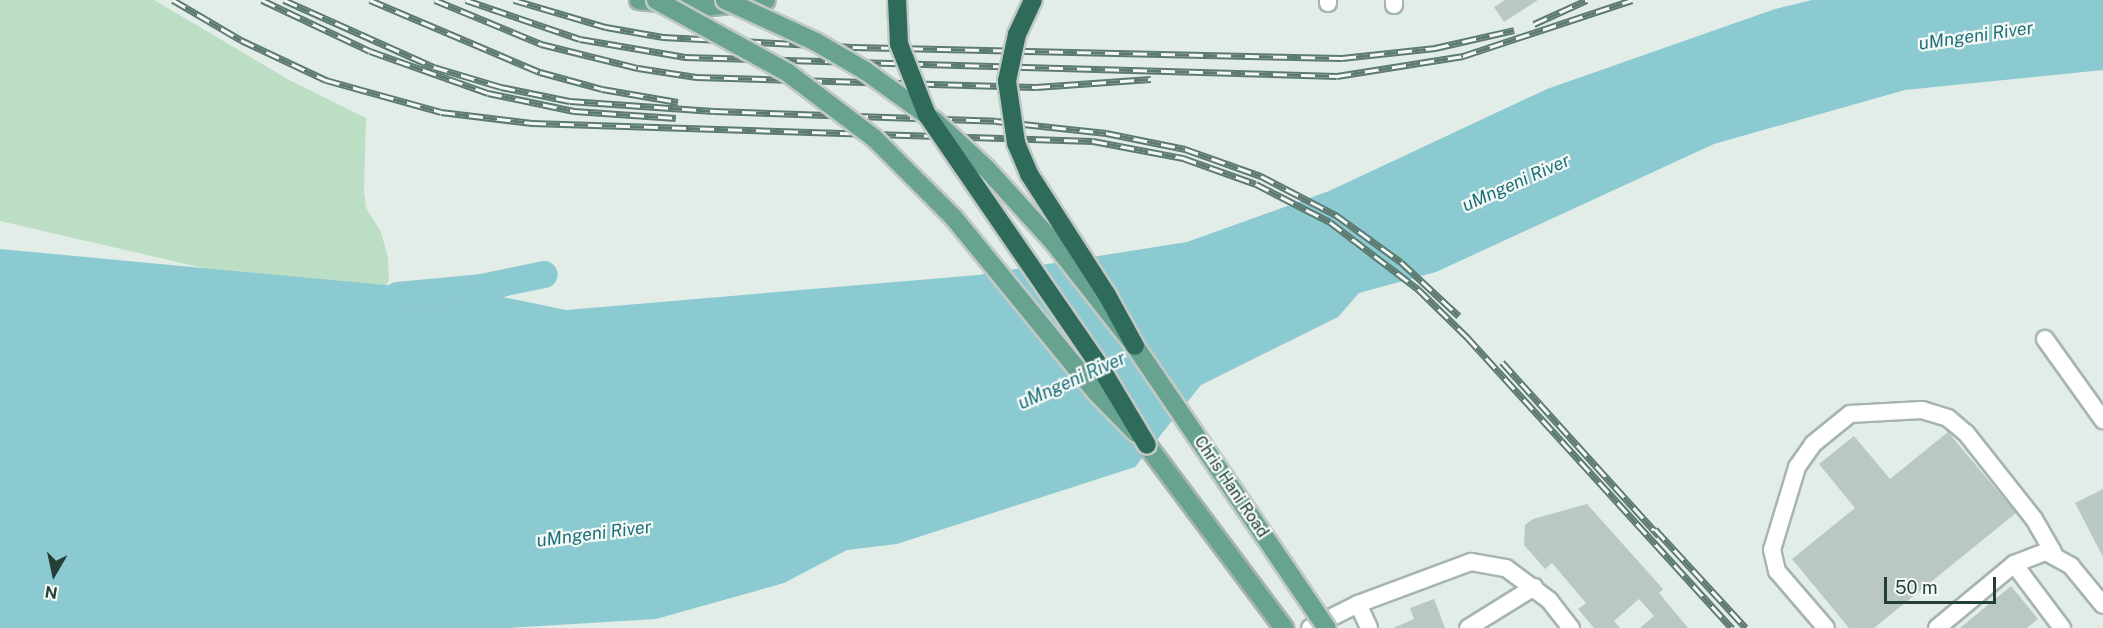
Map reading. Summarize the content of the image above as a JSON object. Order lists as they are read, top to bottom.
{
  "streets": {
    "main road": ["Chris Hani Road"]
  },
  "water": ["uMngeni River"],
  "scale_bar": "50 m",
  "north": "bottom"
}
